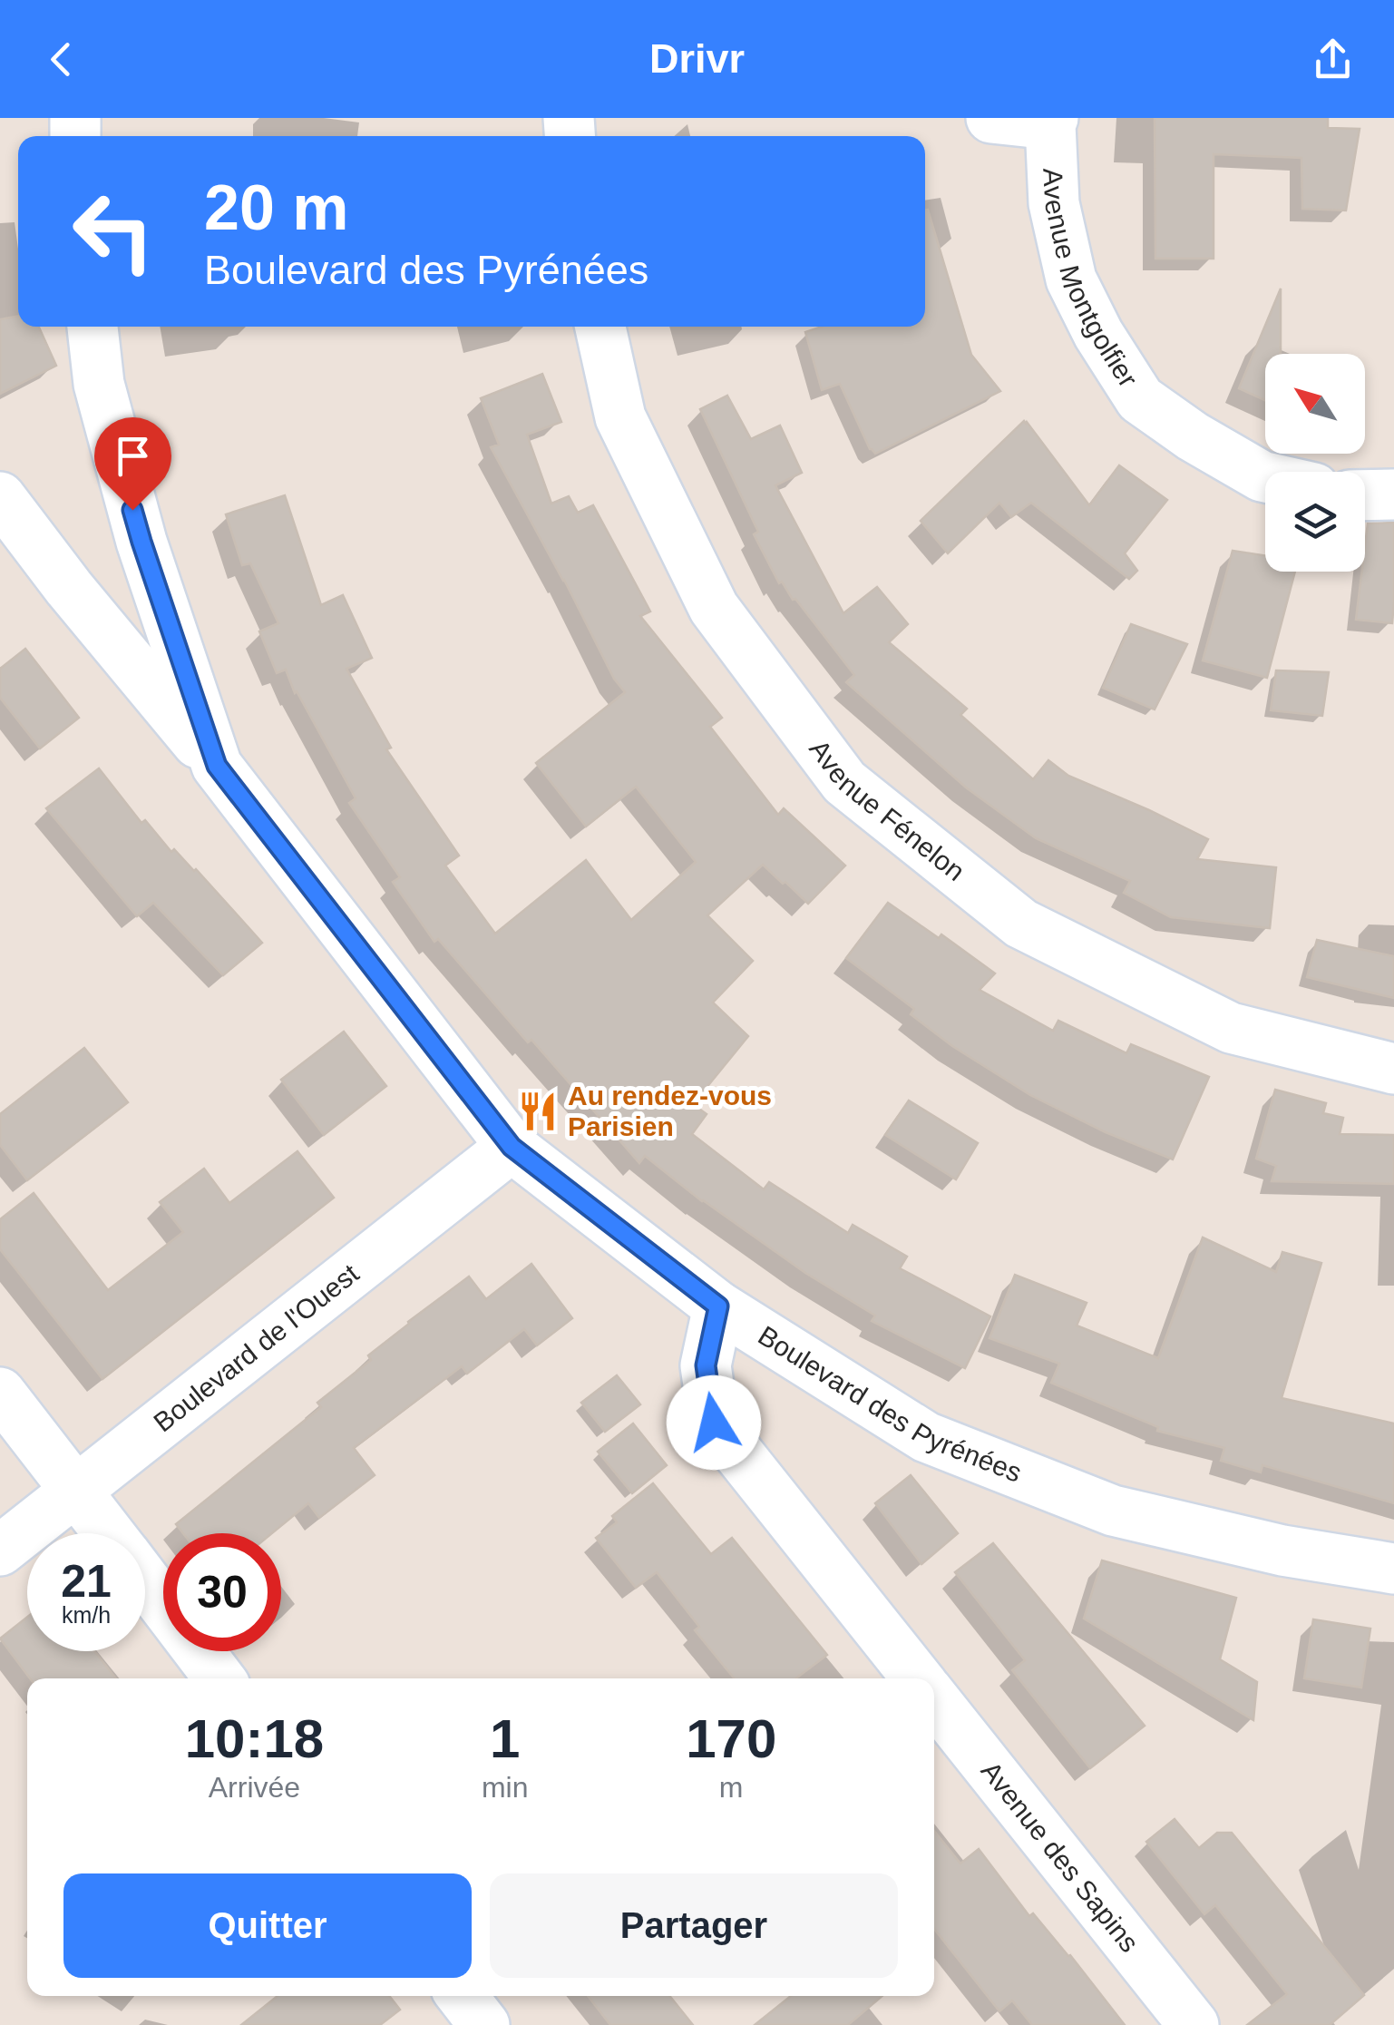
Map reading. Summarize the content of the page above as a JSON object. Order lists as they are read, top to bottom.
{
  "streets": {
    "street": [
      "Avenue Montgolfier",
      "Avenue Fénelon",
      "Boulevard de l'Ouest",
      "Boulevard des Pyrénées",
      "Avenue des Sapins"
    ]
  },
  "crossings": [
    ["Boulevard de l'Ouest", "Boulevard des Pyrénées"],
    ["Boulevard des Pyrénées", "Avenue des Sapins"]
  ],
  "places": {
    "restaurant": ["Au rendez-vous Parisien"]
  },
  "north": "top left",
  "page": {
    "header": "Drivr",
    "turn": ["20 m", "Boulevard des Pyrénées"],
    "speed": "21 km/h",
    "limit": "30",
    "eta": [
      "10:18",
      "Arrivée",
      "1",
      "min",
      "170",
      "m"
    ],
    "buttons": ["Quitter", "Partager"]
  }
}
